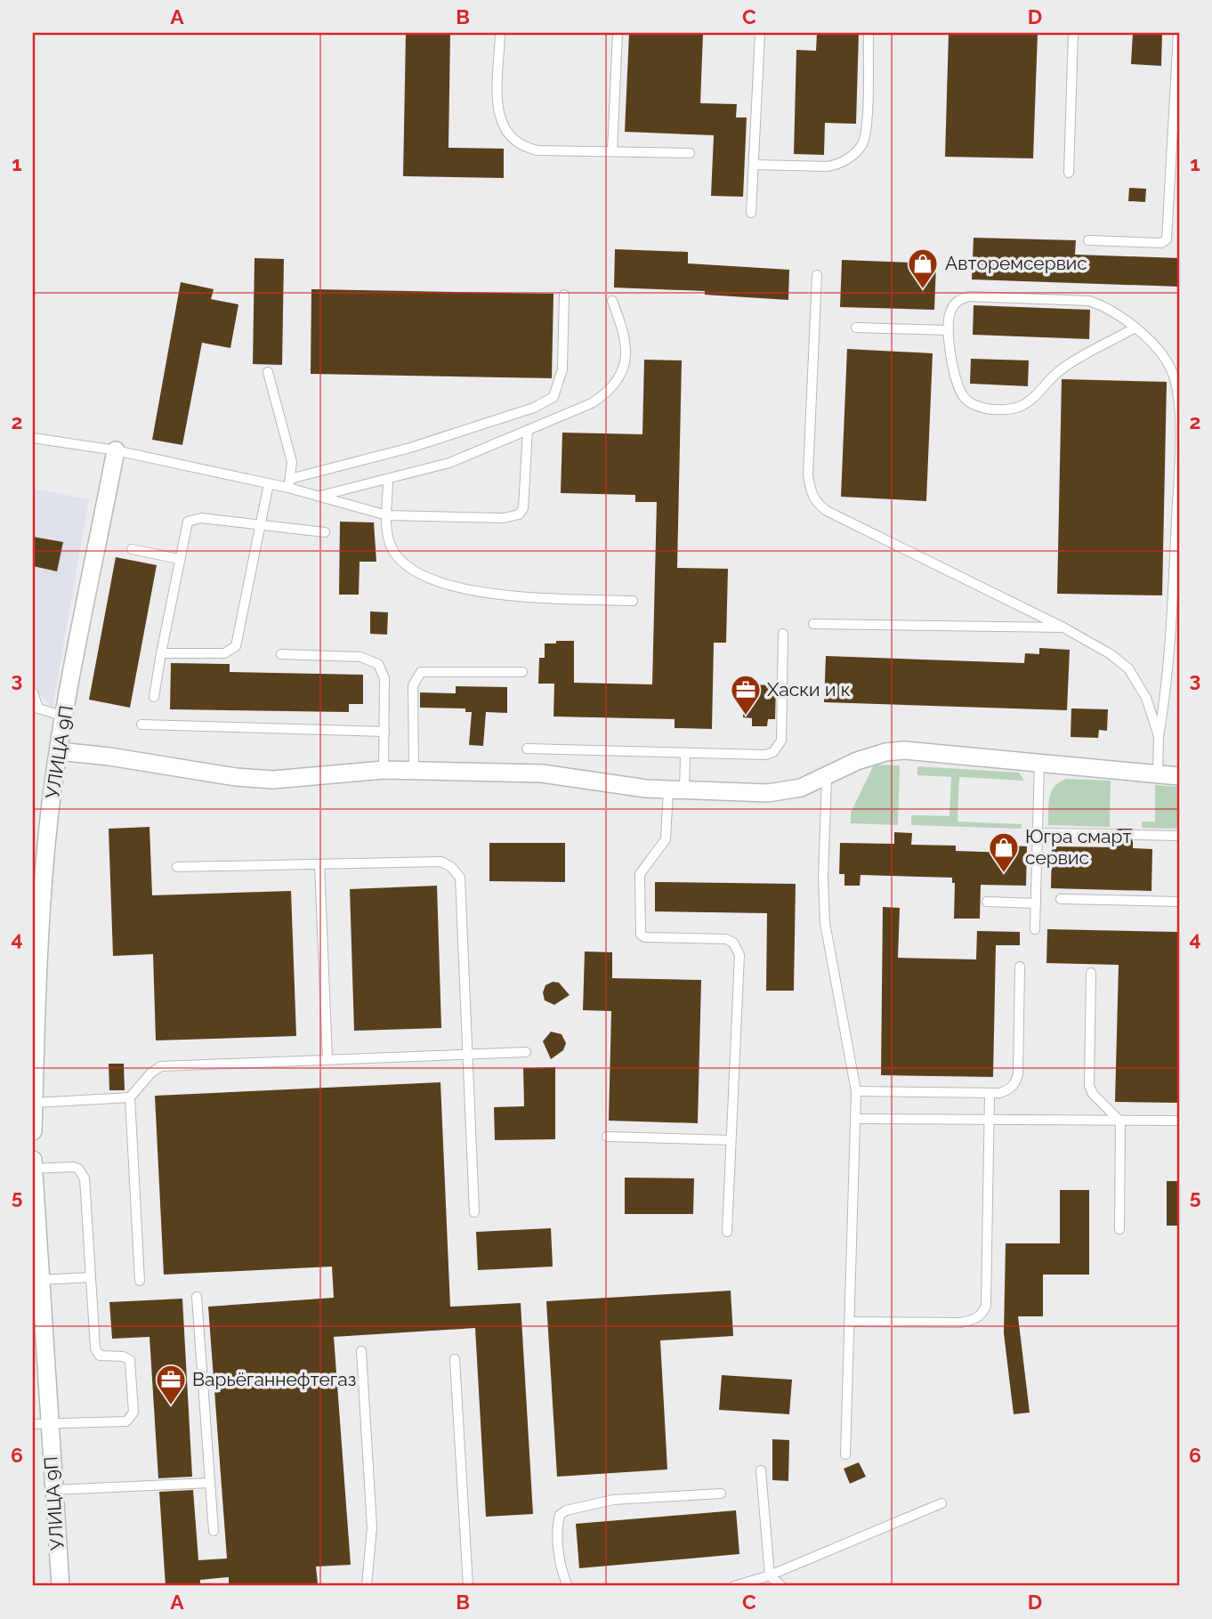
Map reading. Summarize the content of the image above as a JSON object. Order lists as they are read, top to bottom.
{
  "streets": {
    "street": ["УЛИЦА 9П"]
  },
  "places": {
    "shop": ["Авторемсервис", "Югра смарт сервис"],
    "office": ["Хаски и к", "Варьёганнефтегаз"]
  },
  "grid": {
    "columns": [
      "A",
      "B",
      "C",
      "D"
    ],
    "rows": [
      "1",
      "2",
      "3",
      "4",
      "5",
      "6"
    ]
  }
}
